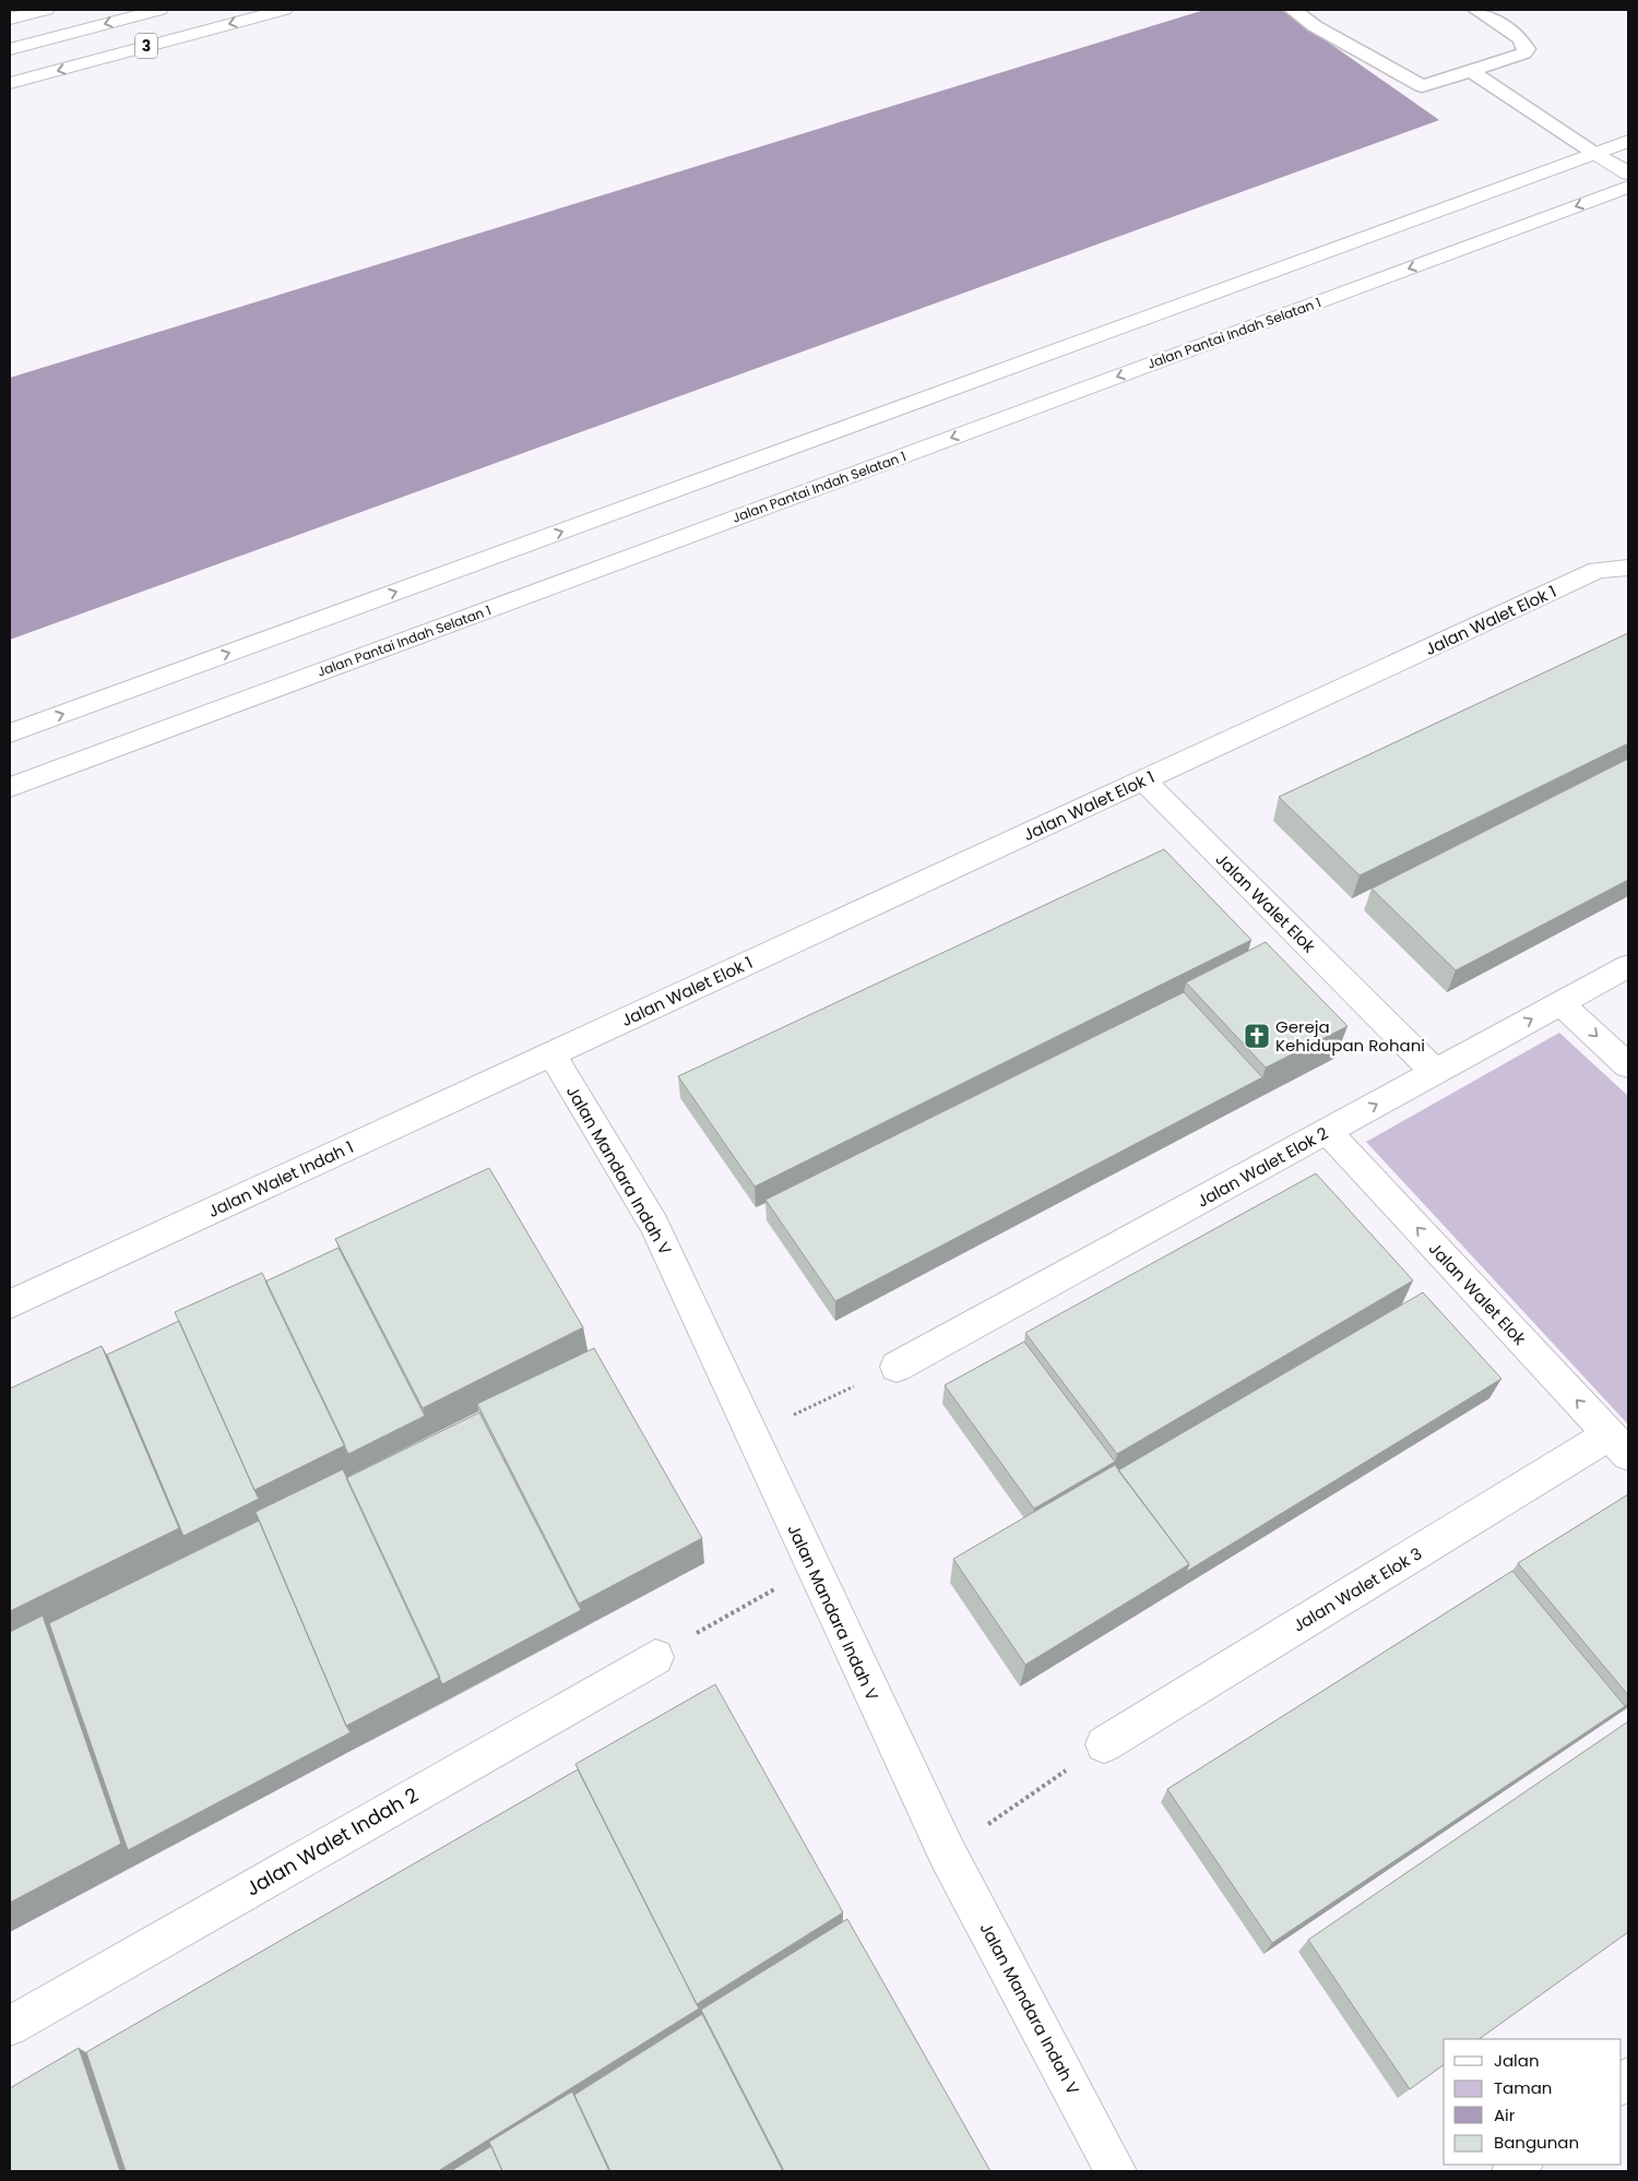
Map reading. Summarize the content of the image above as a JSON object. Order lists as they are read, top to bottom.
{
  "streets": {
    "main road": [
      "3",
      "Jalan Pantai Indah Selatan 1",
      "Jalan Walet Elok 1",
      "Jalan Walet Elok",
      "Jalan Walet Elok 2",
      "Jalan Mandara Indah V",
      "Jalan Walet Indah 1",
      "Jalan Walet Elok 3",
      "Jalan Walet Indah 2"
    ]
  },
  "crossings": [
    ["Jalan Walet Elok 1", "Jalan Walet Elok"],
    ["Jalan Walet Elok 1", "Jalan Mandara Indah V"],
    ["Jalan Walet Elok 1", "Jalan Walet Indah 1"],
    ["Jalan Walet Elok", "Jalan Walet Elok 2"],
    ["Jalan Walet Elok", "Jalan Walet Elok 3"],
    ["Jalan Mandara Indah V", "Jalan Walet Indah 1"]
  ],
  "one_way": ["Jalan Walet Elok"],
  "places": {
    "church": ["Gereja Kehidupan Rohani"]
  },
  "legend": [
    "Jalan",
    "Taman",
    "Air",
    "Bangunan"
  ]
}
